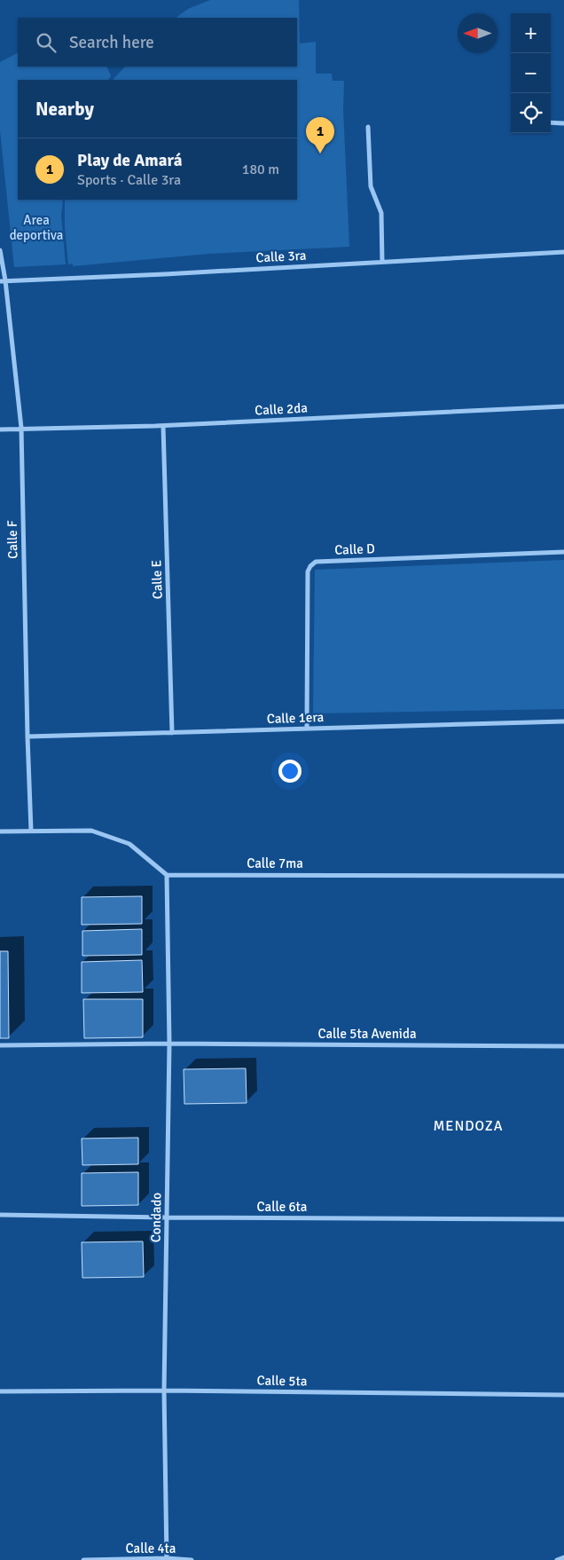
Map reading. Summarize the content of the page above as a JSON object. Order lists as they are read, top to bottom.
{
  "streets": {
    "street": [
      "Calle 3ra",
      "Calle 2da",
      "Calle F",
      "Calle D",
      "Calle E",
      "Calle 1era",
      "Calle 7ma",
      "Calle 5ta Avenida",
      "Calle 6ta",
      "Condado",
      "Calle 5ta",
      "Calle 4ta"
    ]
  },
  "crossings": [
    ["Calle 3ra", "Calle F"],
    ["Calle 2da", "Calle F"],
    ["Calle 2da", "Calle E"],
    ["Calle F", "Calle 1era"],
    ["Calle D", "Calle 1era"],
    ["Calle E", "Calle 1era"],
    ["Calle 7ma", "Condado"],
    ["Calle 5ta Avenida", "Condado"],
    ["Calle 6ta", "Condado"],
    ["Condado", "Calle 5ta"],
    ["Condado", "Calle 4ta"]
  ],
  "districts": ["MENDOZA"],
  "parks": ["Area deportiva"],
  "north": "left",
  "page": {
    "map_buttons": ["+", "−"],
    "search": "Search here",
    "heading": "Nearby",
    "pins": "1",
    "list": [
      {
        "mark": "1",
        "name": "Play de Amará",
        "note": "Sports · Calle 3ra",
        "value": "180 m"
      }
    ]
  }
}
